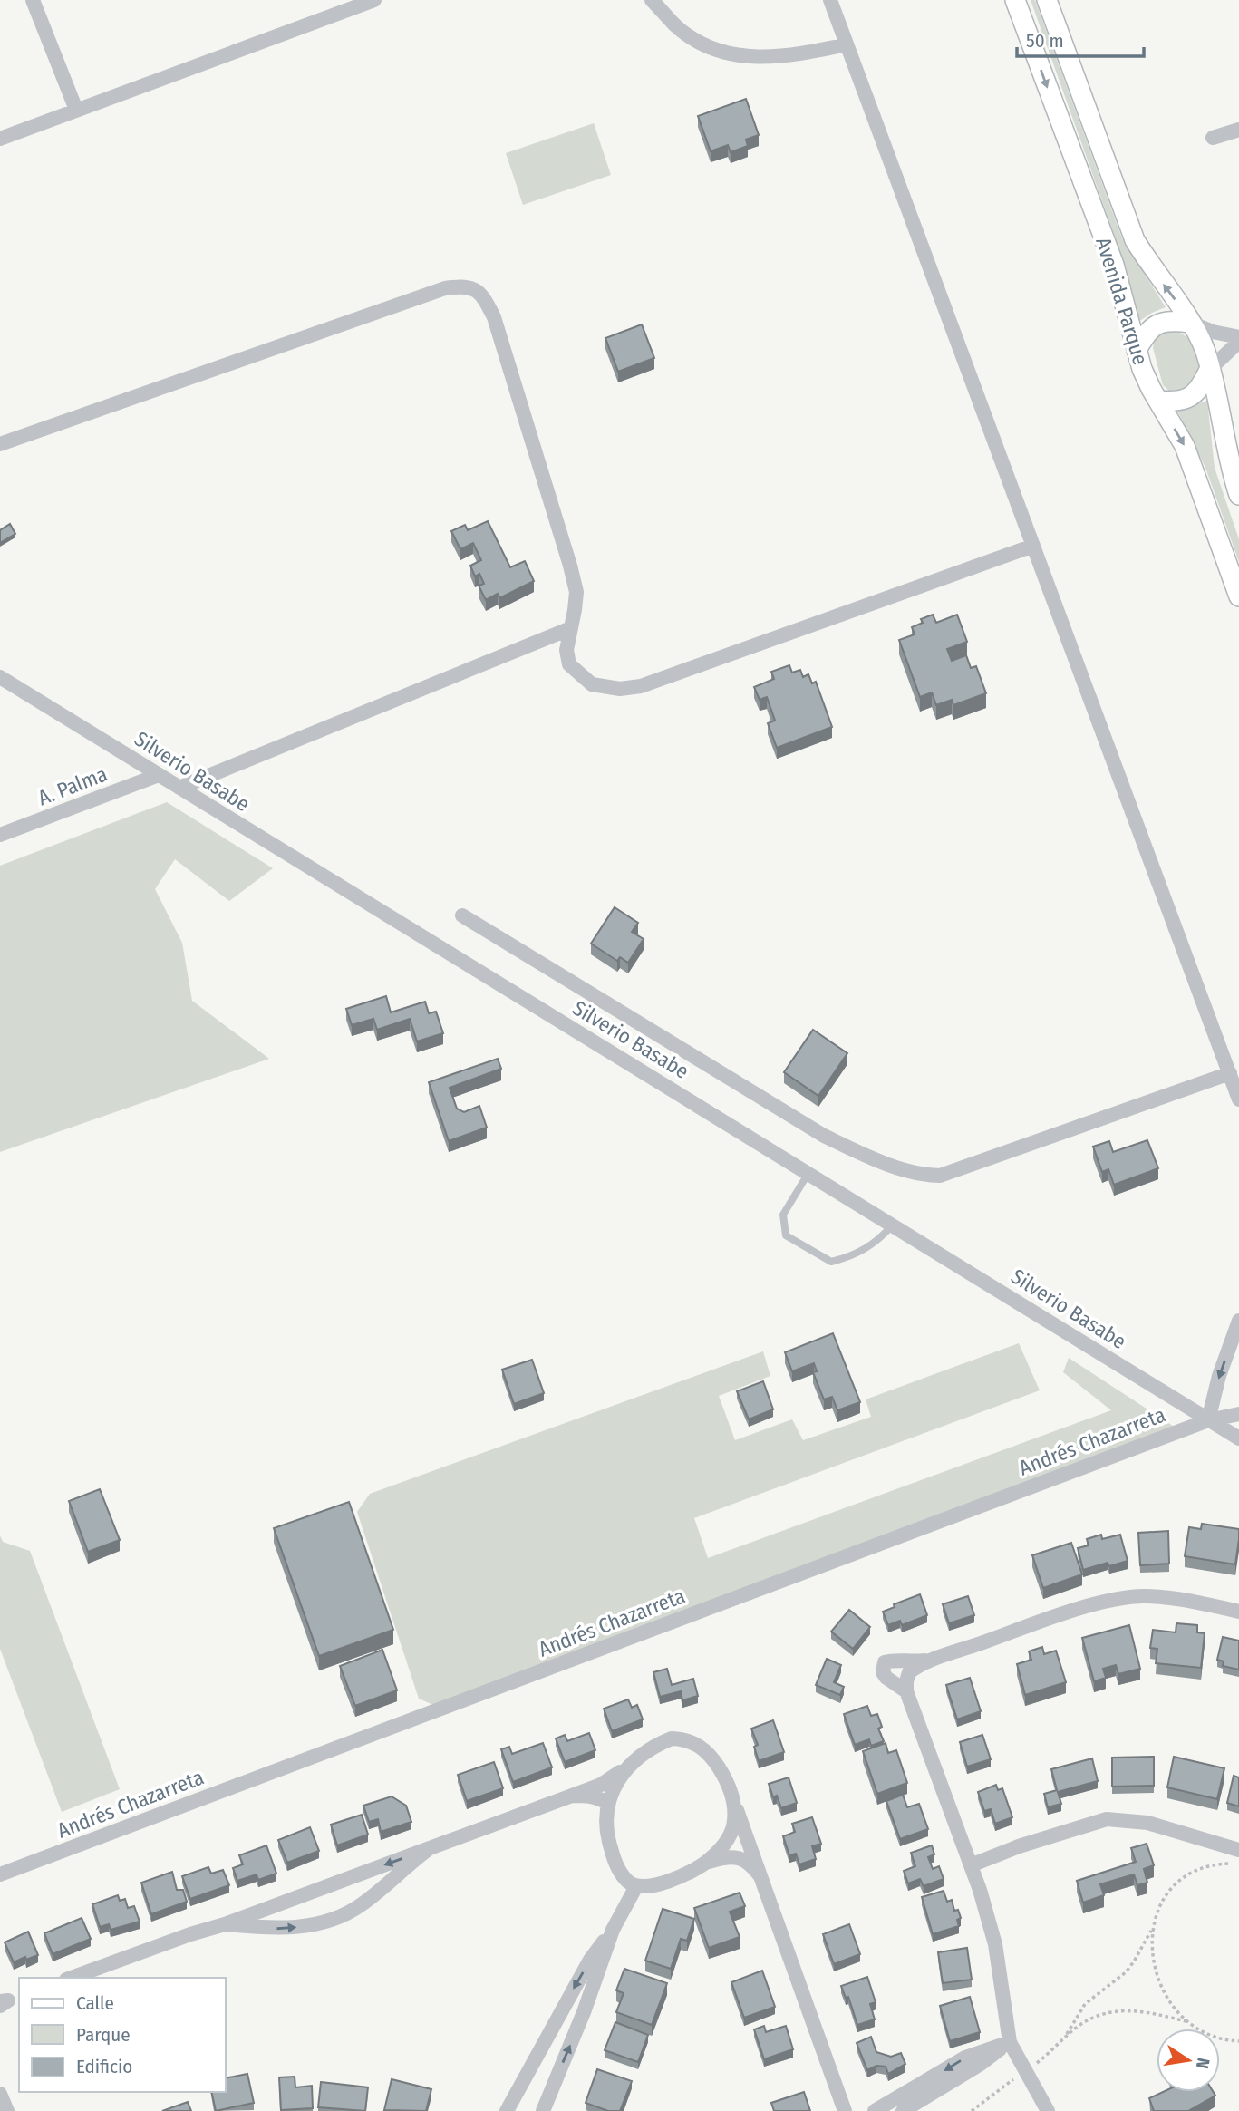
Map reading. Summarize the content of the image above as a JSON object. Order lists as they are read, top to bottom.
{
  "streets": {
    "street": [
      "Avenida Parque",
      "Silverio Basabe",
      "A. Palma",
      "Andrés Chazarreta"
    ]
  },
  "crossings": [
    ["Silverio Basabe", "A. Palma"],
    ["Silverio Basabe", "Andrés Chazarreta"]
  ],
  "legend": ["Calle", "Parque", "Edificio"],
  "scale_bar": "50 m",
  "north": "right"
}
